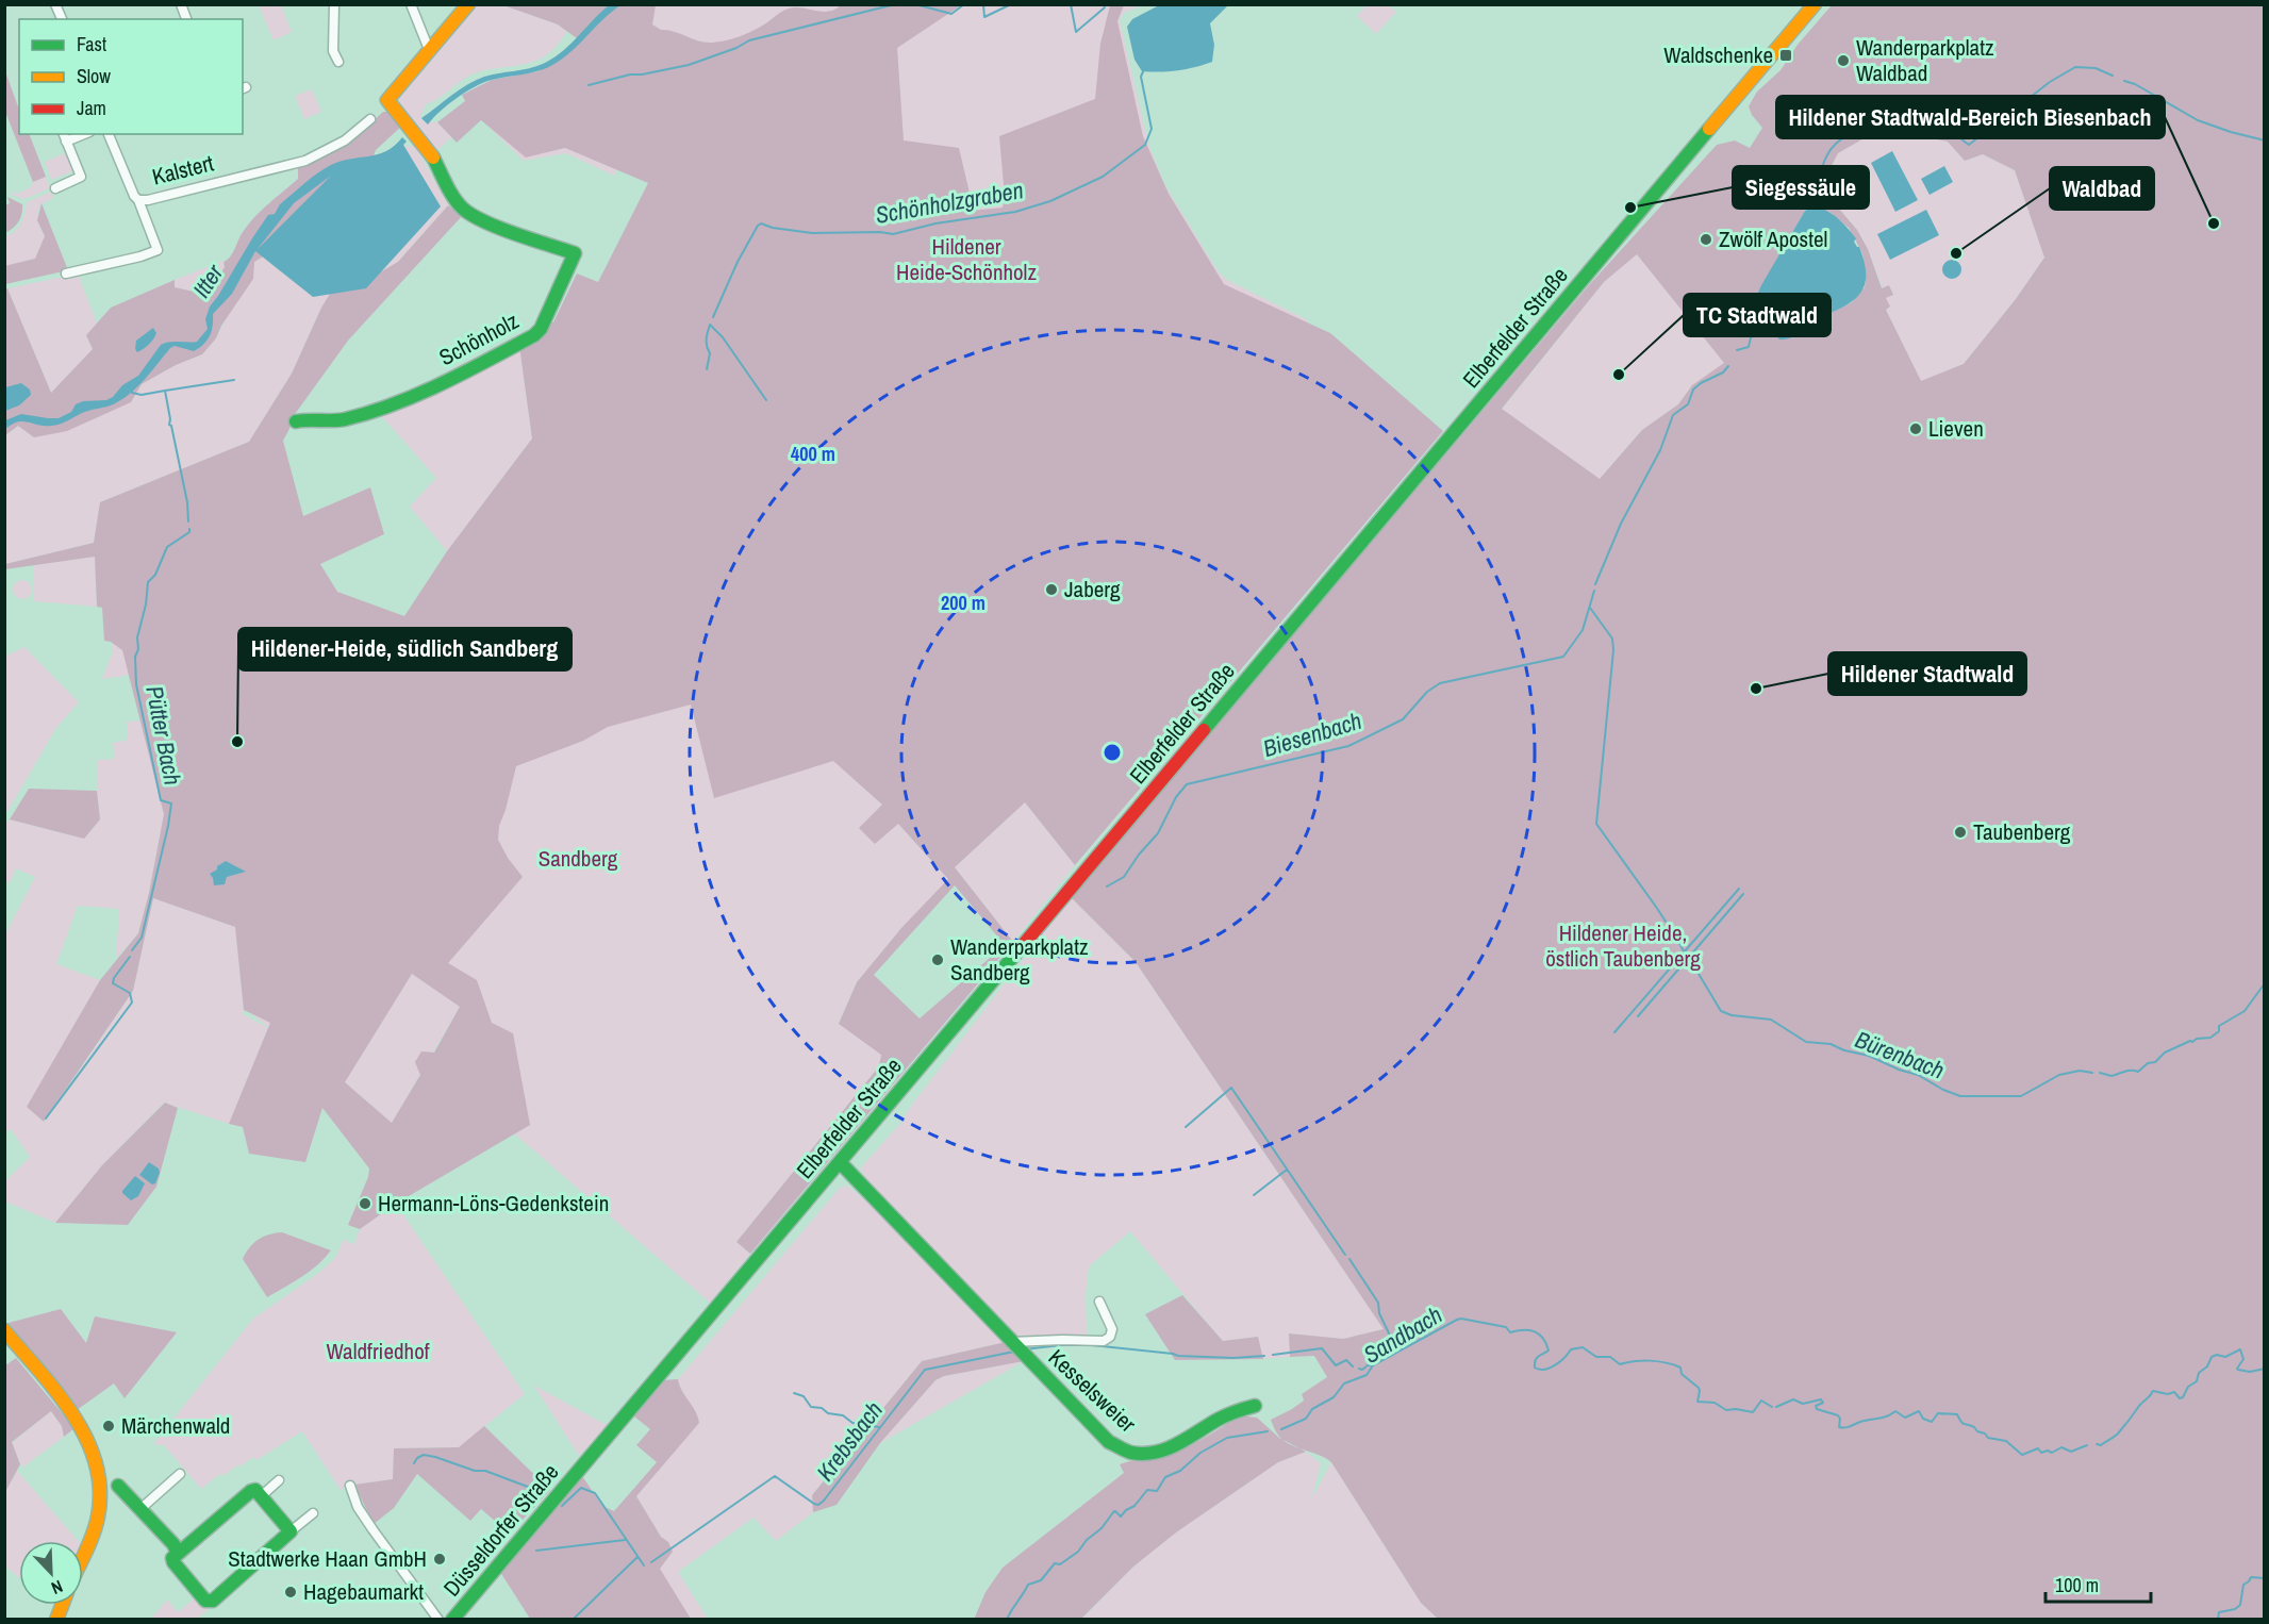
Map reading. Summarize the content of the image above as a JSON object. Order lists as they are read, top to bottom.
{
  "streets": {
    "main road": [
      "Elberfelder Straße",
      "Schönholz",
      "Kesselsweier",
      "Düsseldorfer Straße"
    ],
    "street": ["Kalstert"]
  },
  "crossings": [
    ["Elberfelder Straße", "Kesselsweier"],
    ["Elberfelder Straße", "Düsseldorfer Straße"]
  ],
  "water": [
    "Schönholzgraben",
    "Itter",
    "Biesenbach",
    "Pütter Bach",
    "Bürenbach",
    "Sandbach",
    "Krebsbach"
  ],
  "parks": [
    "Hildener Heide-Schönholz",
    "Sandberg",
    "Hildener Heide, östlich Taubenberg",
    "Waldfriedhof"
  ],
  "places": {
    "transit": ["Waldschenke"],
    "other": [
      "Wanderparkplatz Waldbad",
      "Siegessäule",
      "Hildener Stadtwald-Bereich Biesenbach",
      "Zwölf Apostel",
      "Waldbad",
      "TC Stadtwald",
      "Lieven",
      "Jaberg",
      "Hildener Stadtwald",
      "Hildener-Heide, südlich Sandberg",
      "Taubenberg",
      "Wanderparkplatz Sandberg",
      "Hermann-Löns-Gedenkstein",
      "Märchenwald",
      "Stadtwerke Haan GmbH",
      "Hagebaumarkt"
    ]
  },
  "legend": ["Fast", "Slow", "Jam"],
  "scale_bar": "100 m",
  "north": "bottom right",
  "rings": ["400 m", "200 m"]
}
